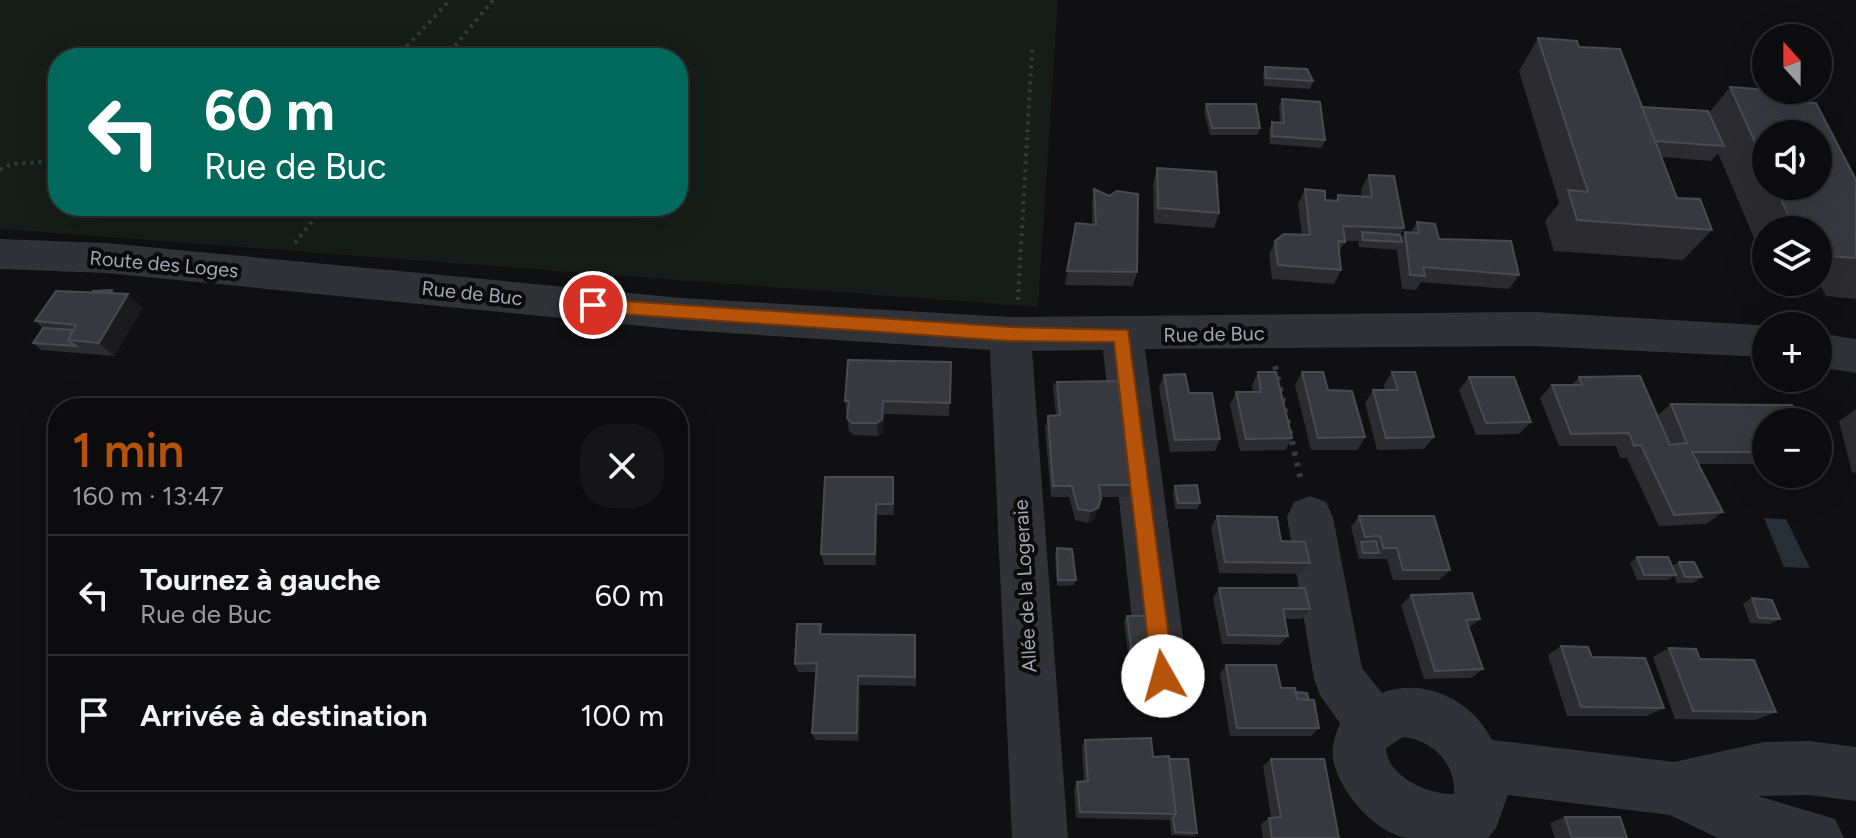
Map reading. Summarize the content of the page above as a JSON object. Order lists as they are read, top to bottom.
{
  "streets": {
    "street": ["Route des Loges", "Rue de Buc", "Allée de la Logeraie"]
  },
  "crossings": [
    ["Route des Loges", "Rue de Buc"],
    ["Rue de Buc", "Allée de la Logeraie"]
  ],
  "north": "top",
  "page": {
    "map_buttons": ["+", "−"],
    "turn": ["60 m", "Rue de Buc"],
    "heading": ["1 min", "160 m · 13:47"],
    "list": [
      {
        "name": "Tournez à gauche",
        "note": "Rue de Buc",
        "value": "60 m"
      },
      {
        "name": "Arrivée à destination",
        "value": "100 m"
      }
    ]
  }
}
